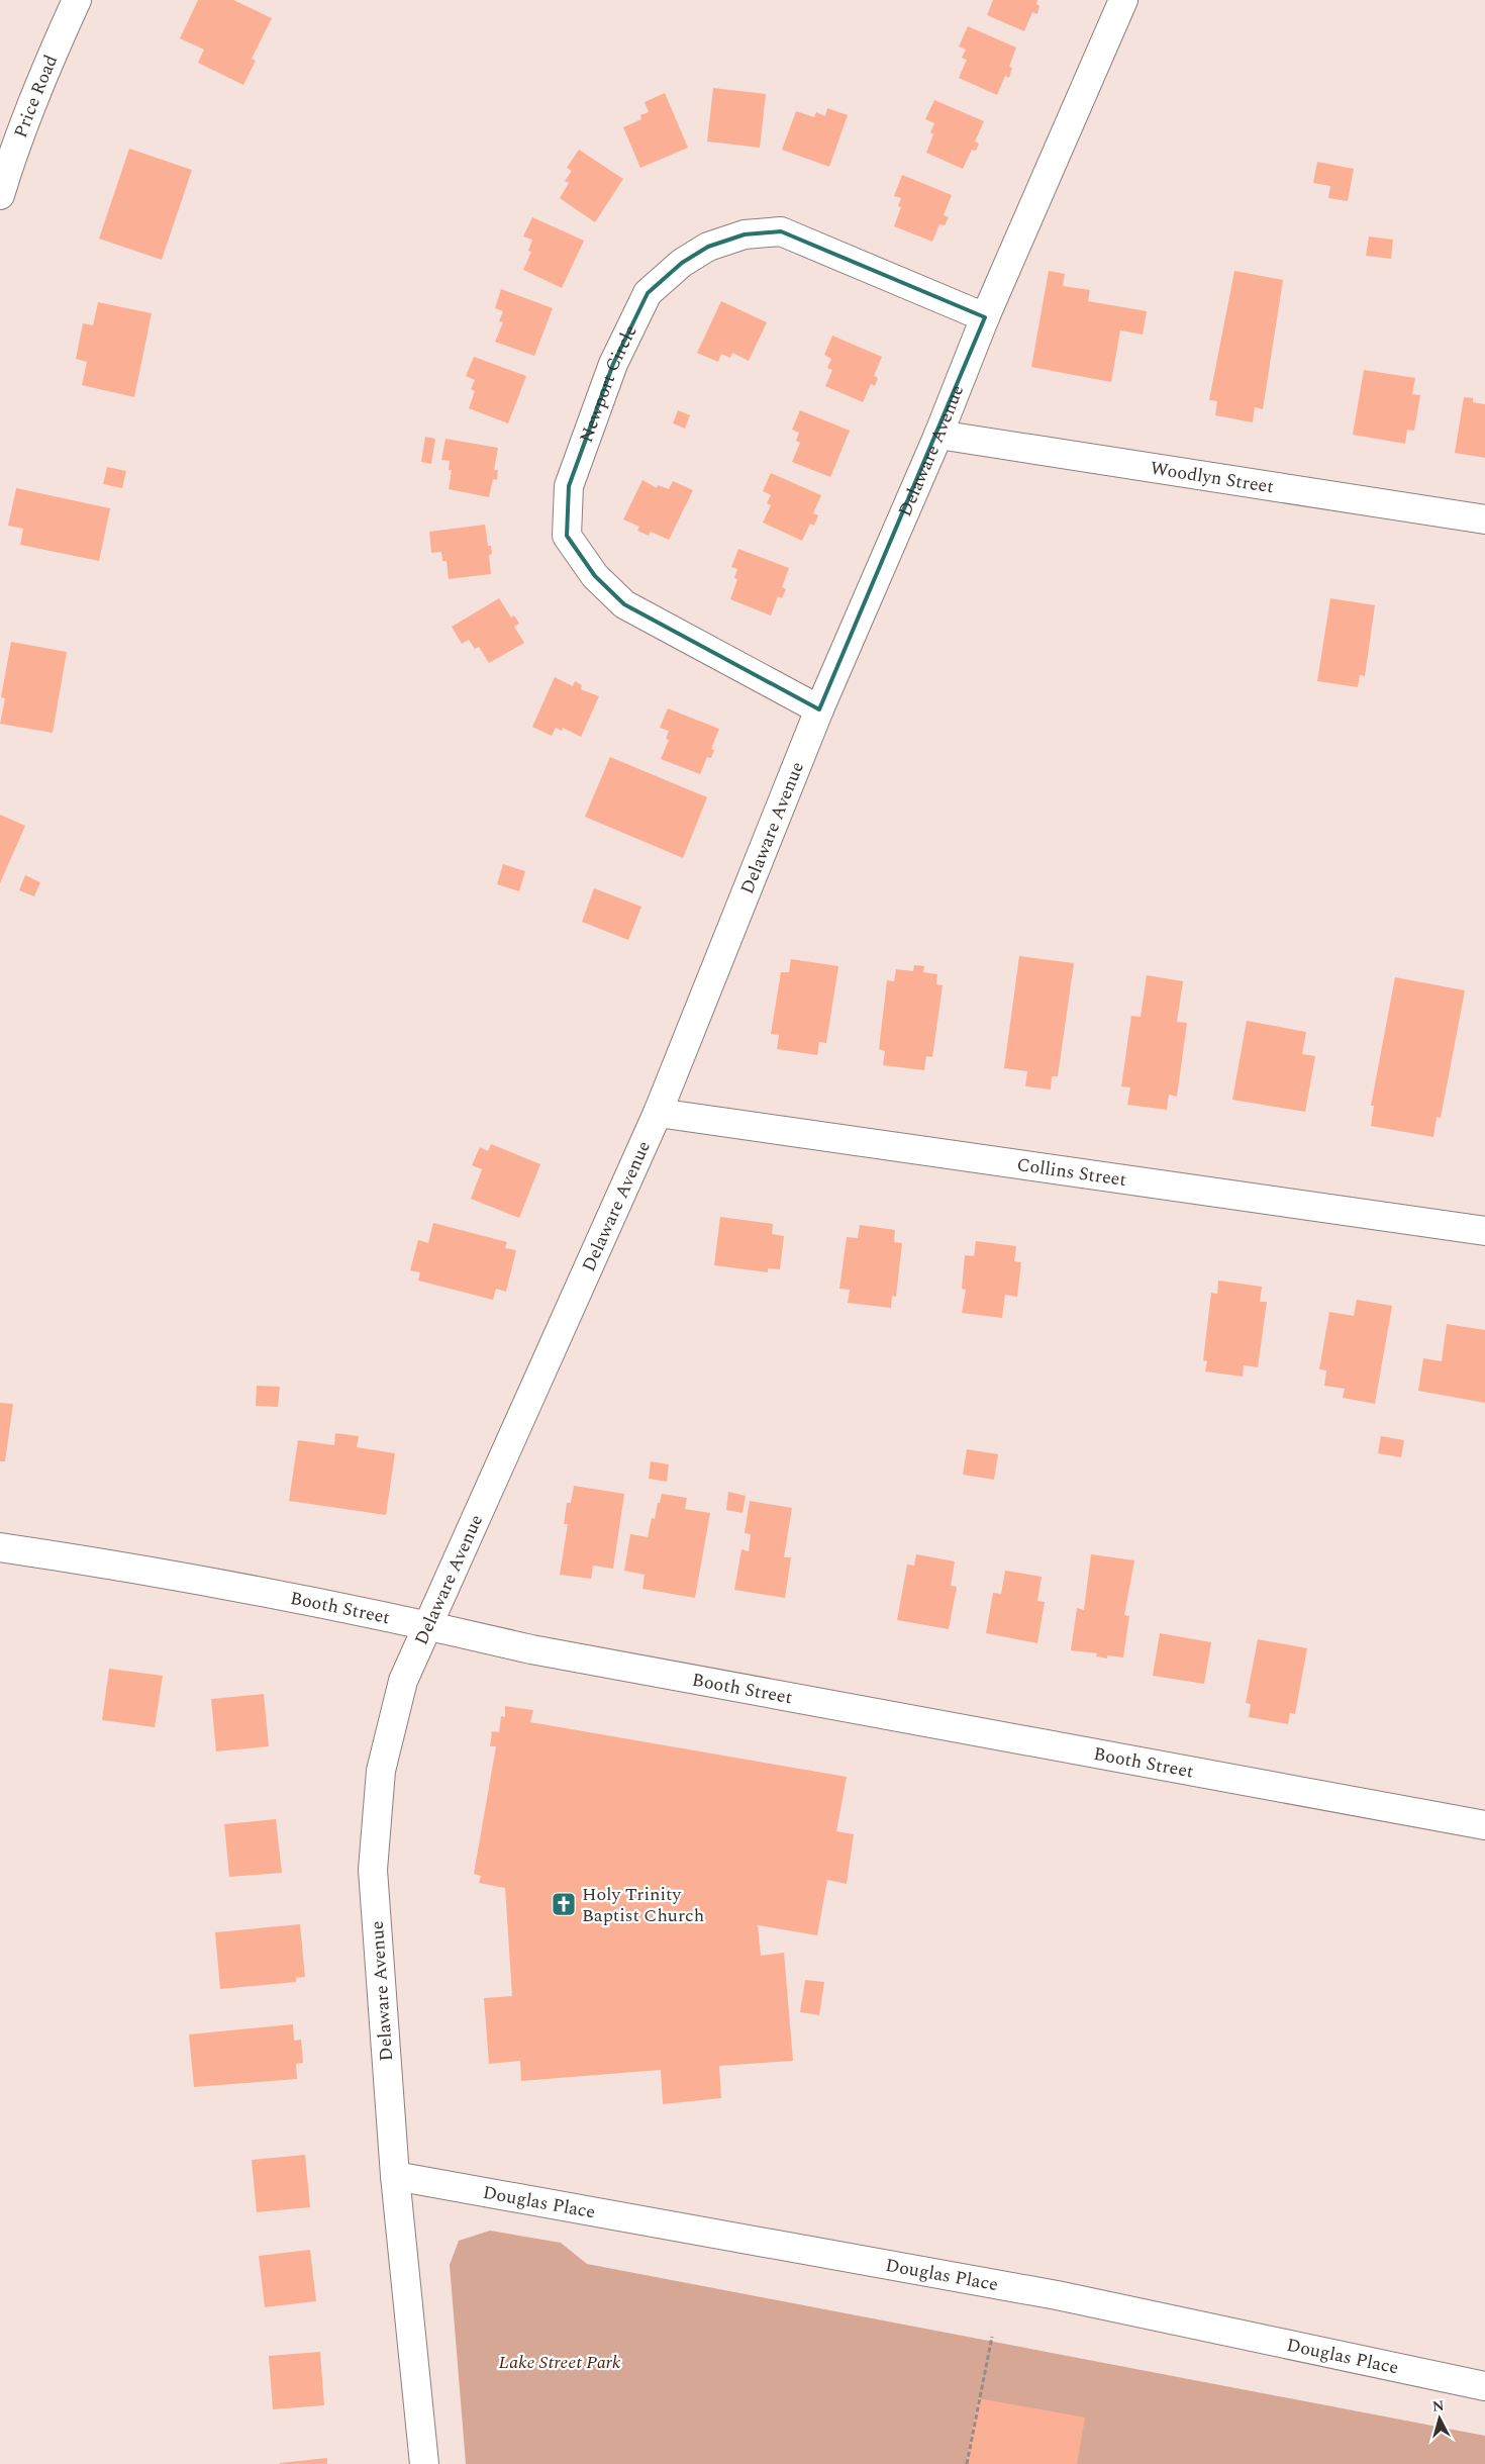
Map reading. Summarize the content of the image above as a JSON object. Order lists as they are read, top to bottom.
{
  "streets": {
    "street": [
      "Price Road",
      "Newport Circle",
      "Delaware Avenue",
      "Woodlyn Street",
      "Collins Street",
      "Booth Street",
      "Douglas Place"
    ]
  },
  "crossings": [
    ["Newport Circle", "Delaware Avenue"],
    ["Delaware Avenue", "Woodlyn Street"],
    ["Delaware Avenue", "Collins Street"],
    ["Delaware Avenue", "Booth Street"],
    ["Delaware Avenue", "Douglas Place"]
  ],
  "parks": ["Lake Street Park"],
  "places": {
    "church": ["Holy Trinity Baptist Church"]
  },
  "north": "top"
}
